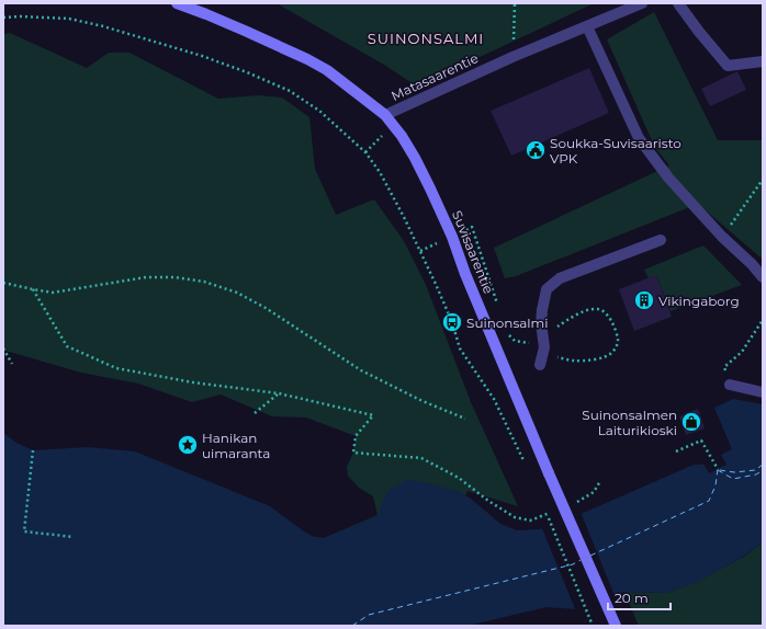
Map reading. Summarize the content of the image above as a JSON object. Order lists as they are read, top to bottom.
{
  "streets": {
    "street": ["Matasaarentie", "Suvisaarentie"]
  },
  "crossings": [
    ["Matasaarentie", "Suvisaarentie"]
  ],
  "districts": ["SUINONSALMI"],
  "places": {
    "public building": ["Soukka-Suvisaaristo VPK"],
    "building": ["Vikingaborg"],
    "bus stop": ["Suinonsalmi"],
    "shop": ["Suinonsalmen Laiturikioski"],
    "place": ["Hanikan uimaranta"]
  },
  "scale_bar": "20 m"
}
